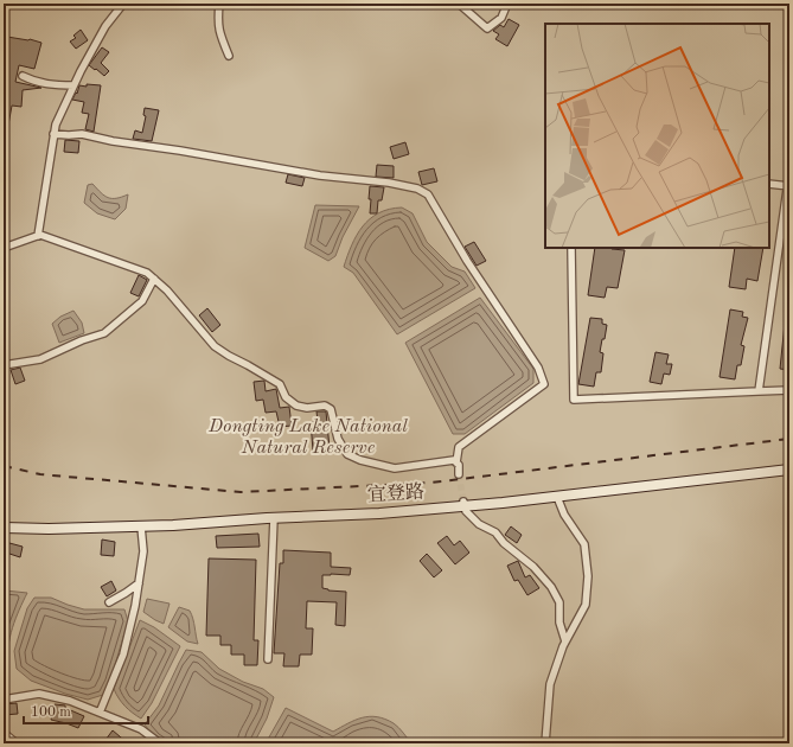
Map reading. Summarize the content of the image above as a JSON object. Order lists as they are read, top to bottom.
{
  "streets": {
    "street": ["宜登路"]
  },
  "parks": ["Dongting Lake National Natural Reserve"],
  "scale_bar": "100 m"
}
